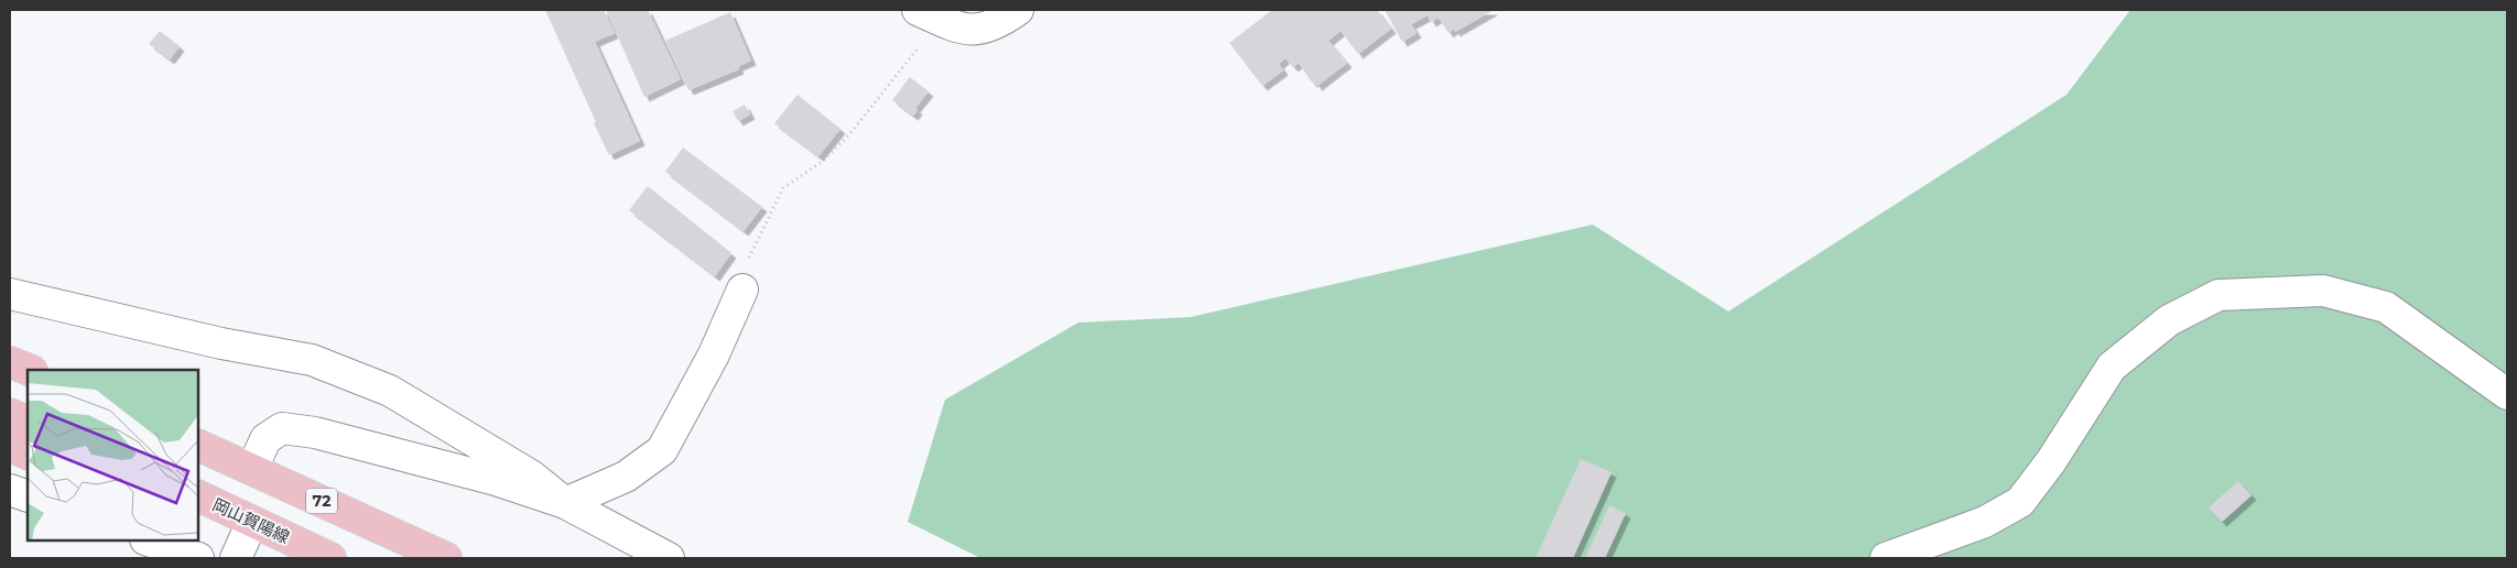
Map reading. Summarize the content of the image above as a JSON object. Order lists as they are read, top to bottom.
{
  "streets": {
    "main road": ["72", "岡山賀陽線"]
  }
}
